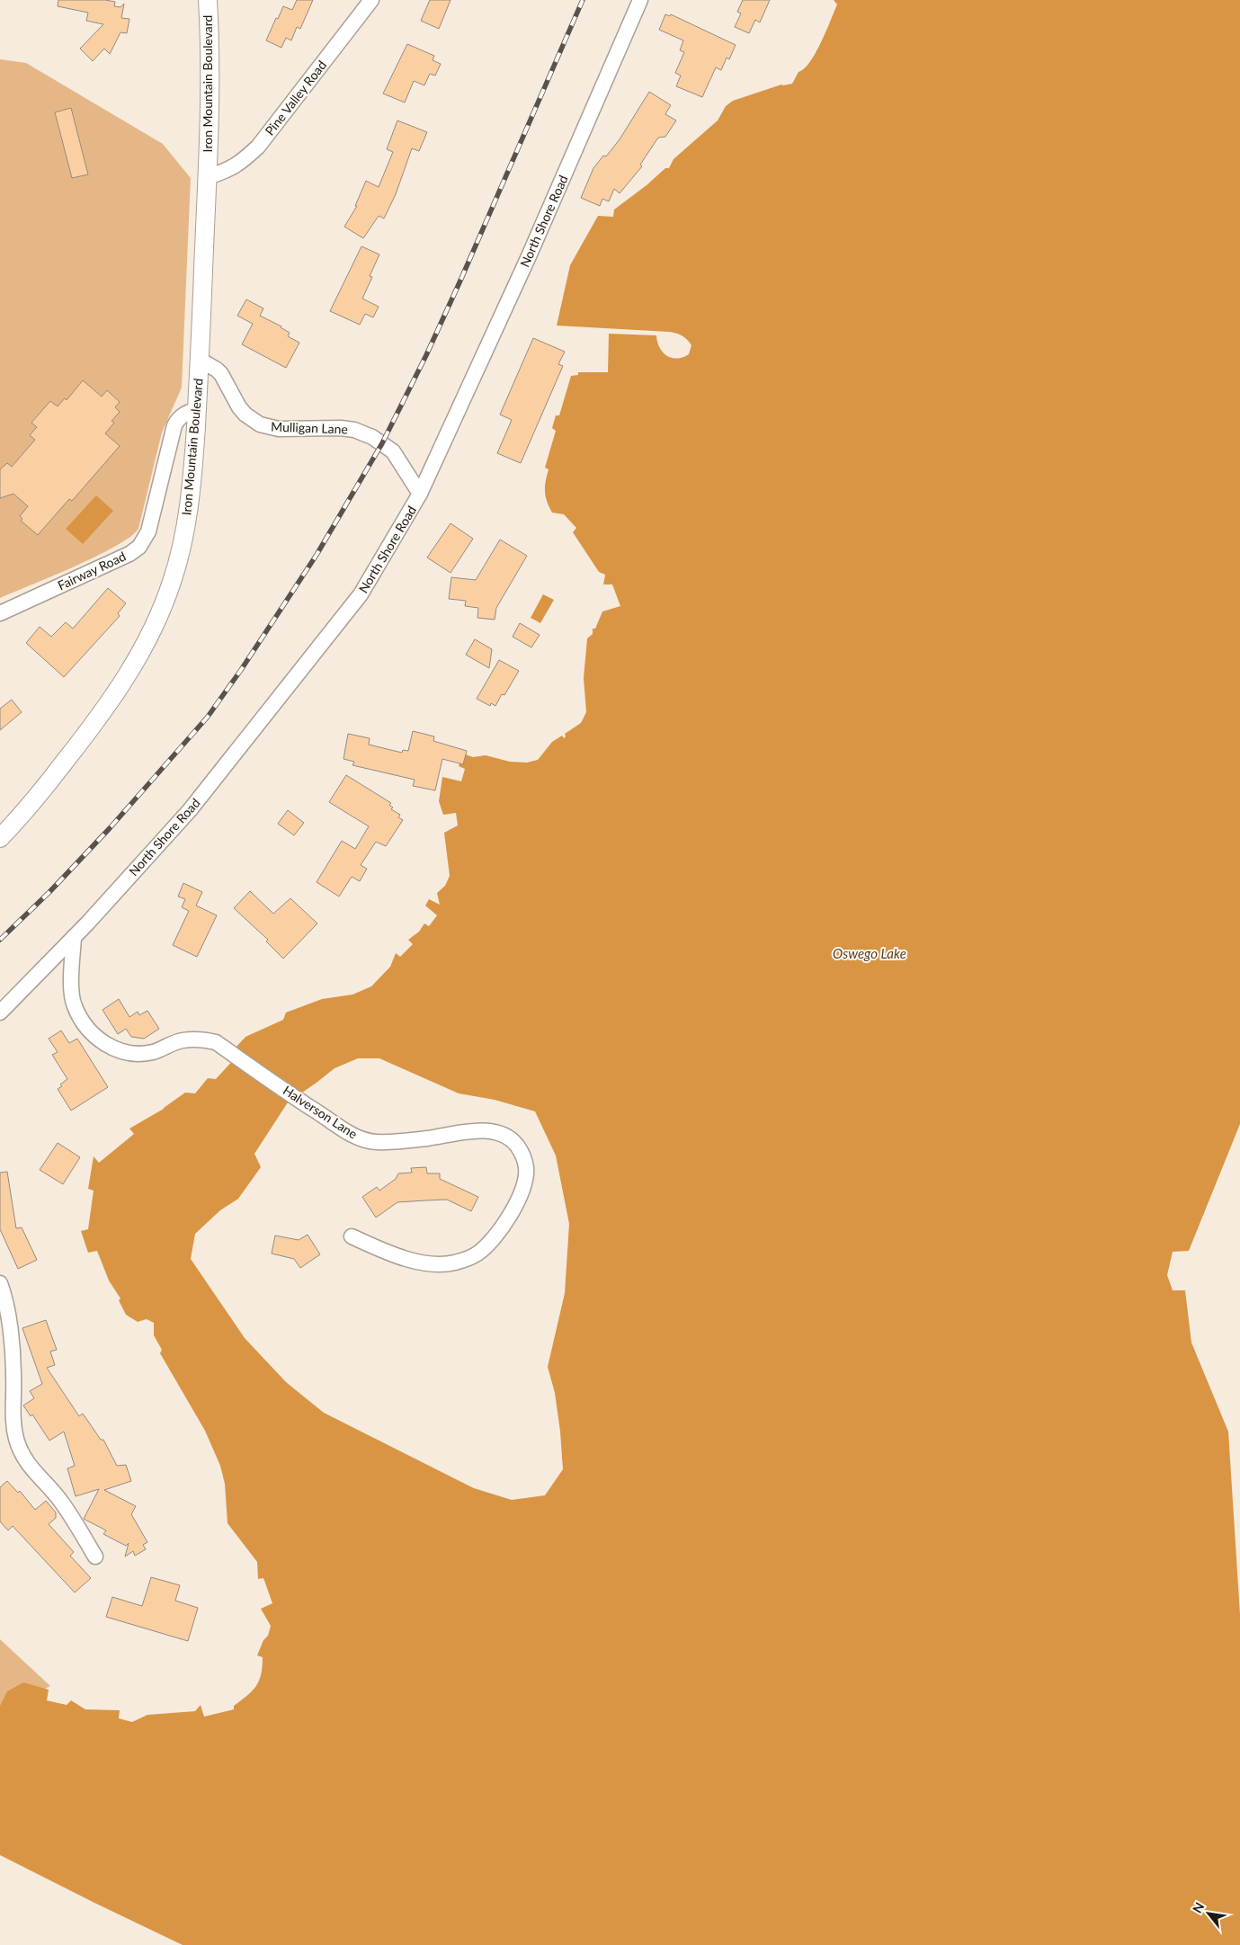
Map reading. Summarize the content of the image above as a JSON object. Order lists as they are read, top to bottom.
{
  "streets": {
    "street": [
      "Iron Mountain Boulevard",
      "Pine Valley Road",
      "North Shore Road",
      "Mulligan Lane",
      "Fairway Road",
      "Halverson Lane"
    ]
  },
  "crossings": [
    ["Iron Mountain Boulevard", "Pine Valley Road"],
    ["Iron Mountain Boulevard", "Mulligan Lane"],
    ["Iron Mountain Boulevard", "Fairway Road"],
    ["North Shore Road", "Mulligan Lane"],
    ["North Shore Road", "Halverson Lane"]
  ],
  "water": ["Oswego Lake"],
  "north": "top left"
}
